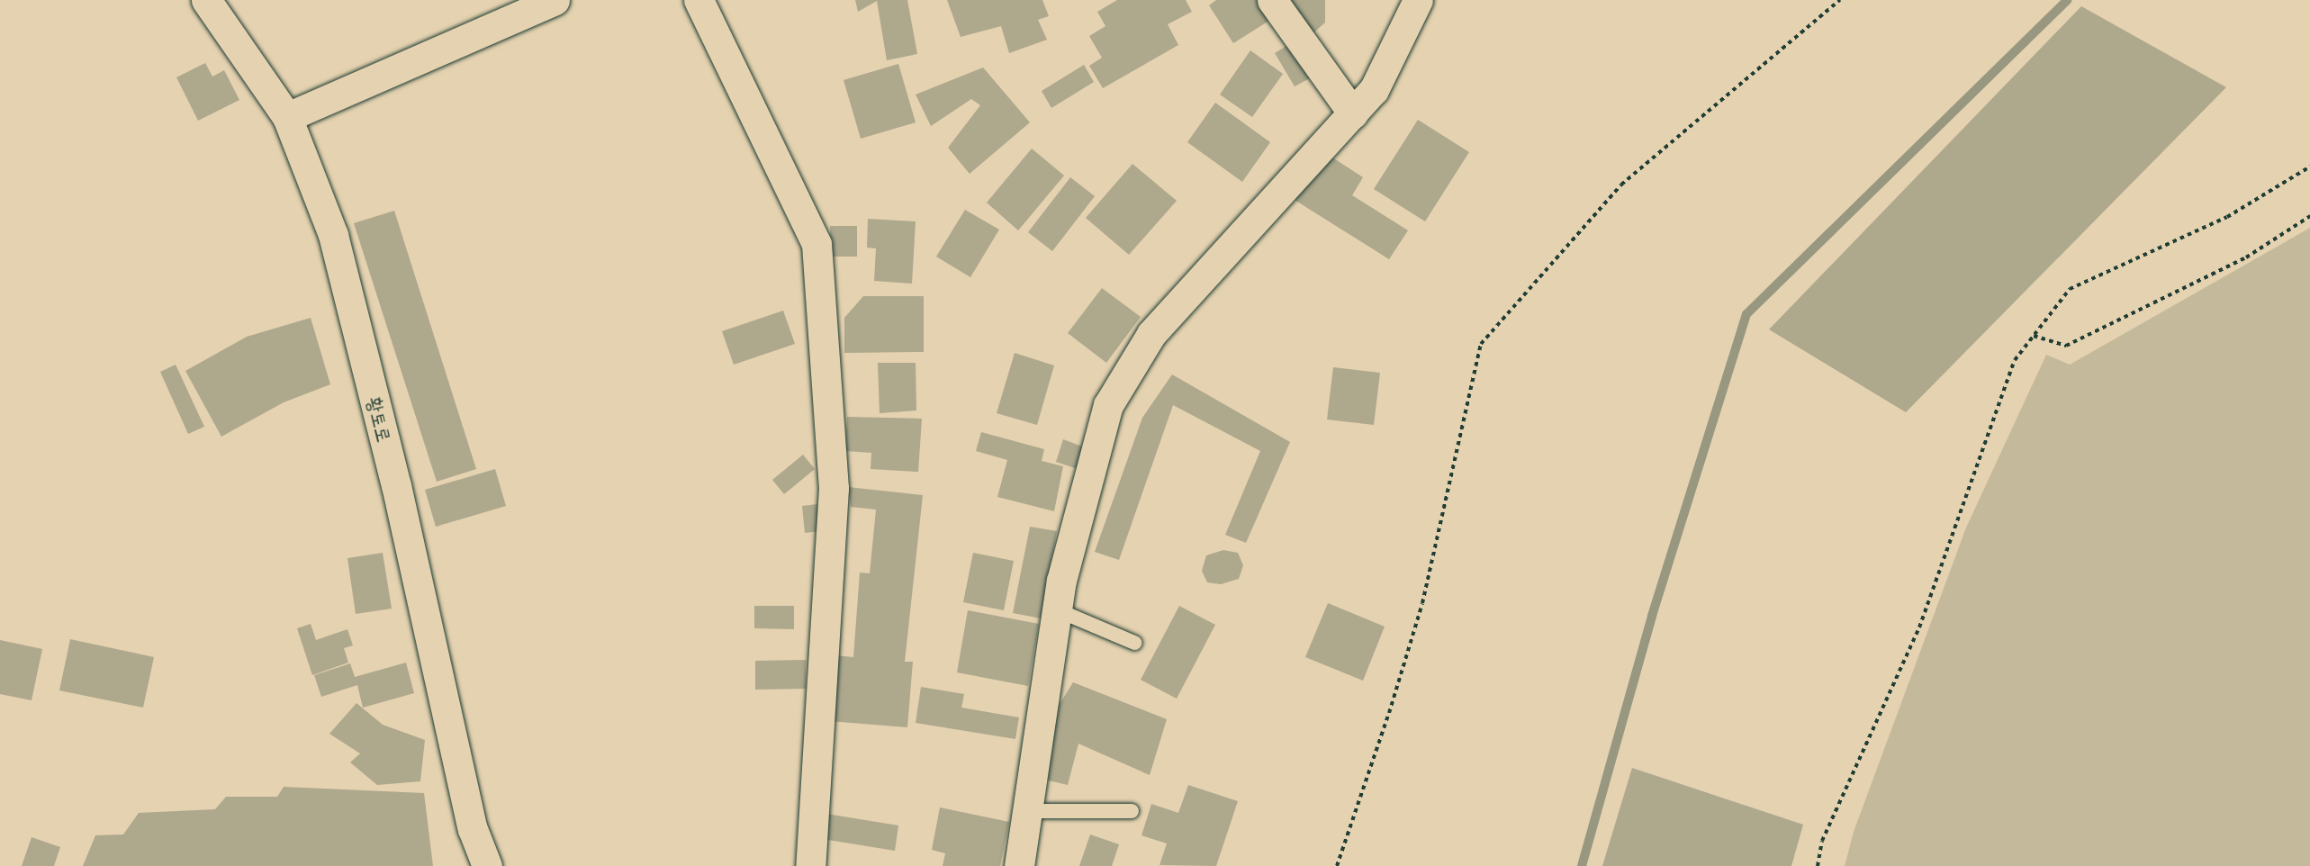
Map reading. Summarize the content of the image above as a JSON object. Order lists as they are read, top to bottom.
{
  "streets": {
    "street": ["황토로"]
  }
}
